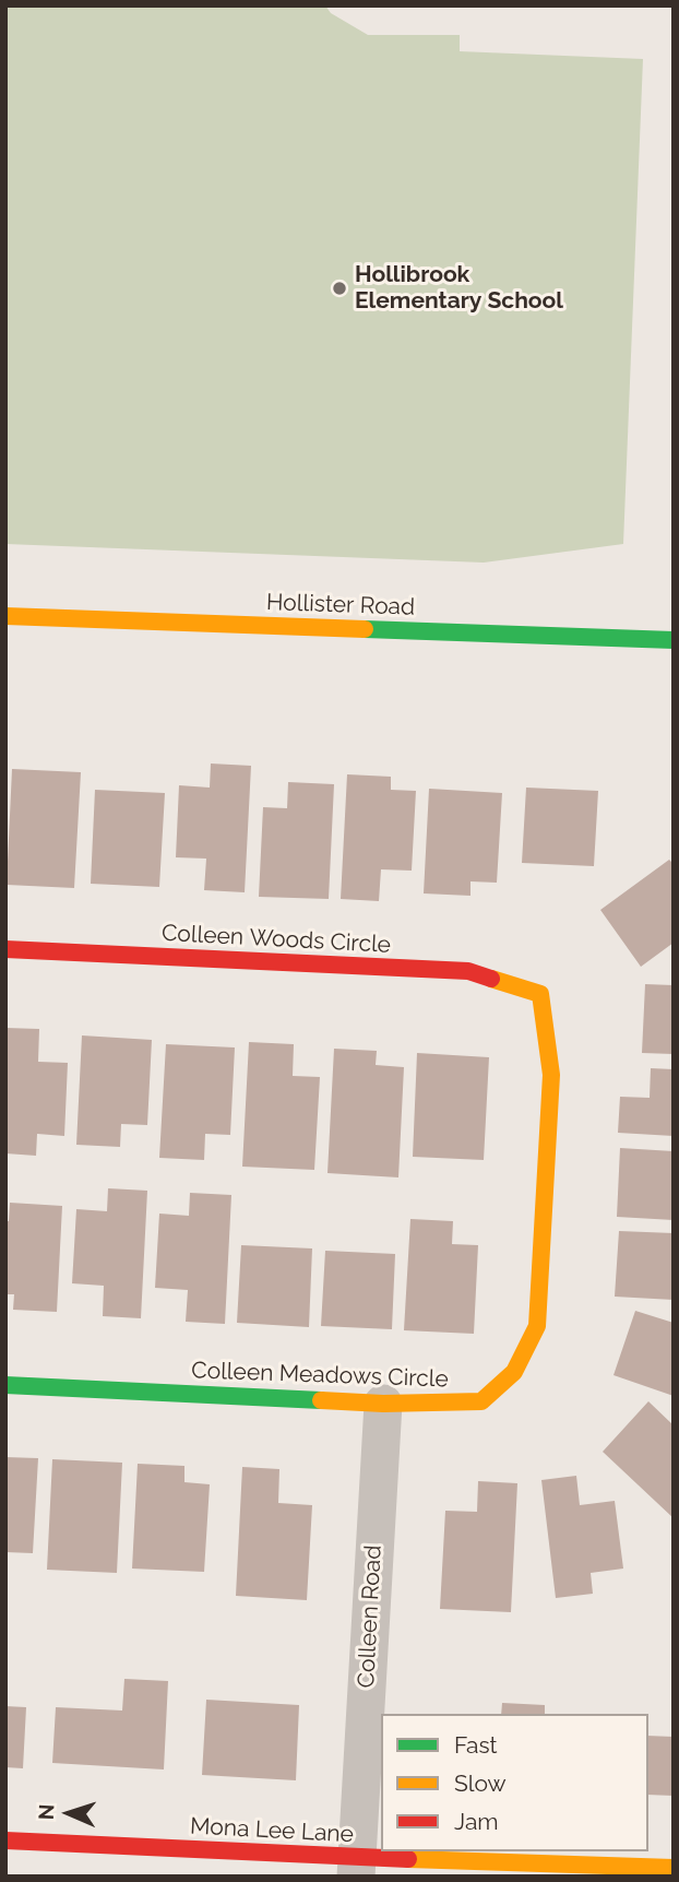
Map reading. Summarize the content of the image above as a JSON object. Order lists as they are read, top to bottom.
{
  "streets": {
    "street": [
      "Hollister Road",
      "Colleen Woods Circle",
      "Colleen Meadows Circle",
      "Colleen Road",
      "Mona Lee Lane"
    ]
  },
  "crossings": [
    ["Colleen Woods Circle", "Colleen Meadows Circle"],
    ["Colleen Meadows Circle", "Colleen Road"],
    ["Colleen Road", "Mona Lee Lane"]
  ],
  "places": ["Hollibrook Elementary School"],
  "legend": ["Fast", "Slow", "Jam"],
  "north": "left"
}
